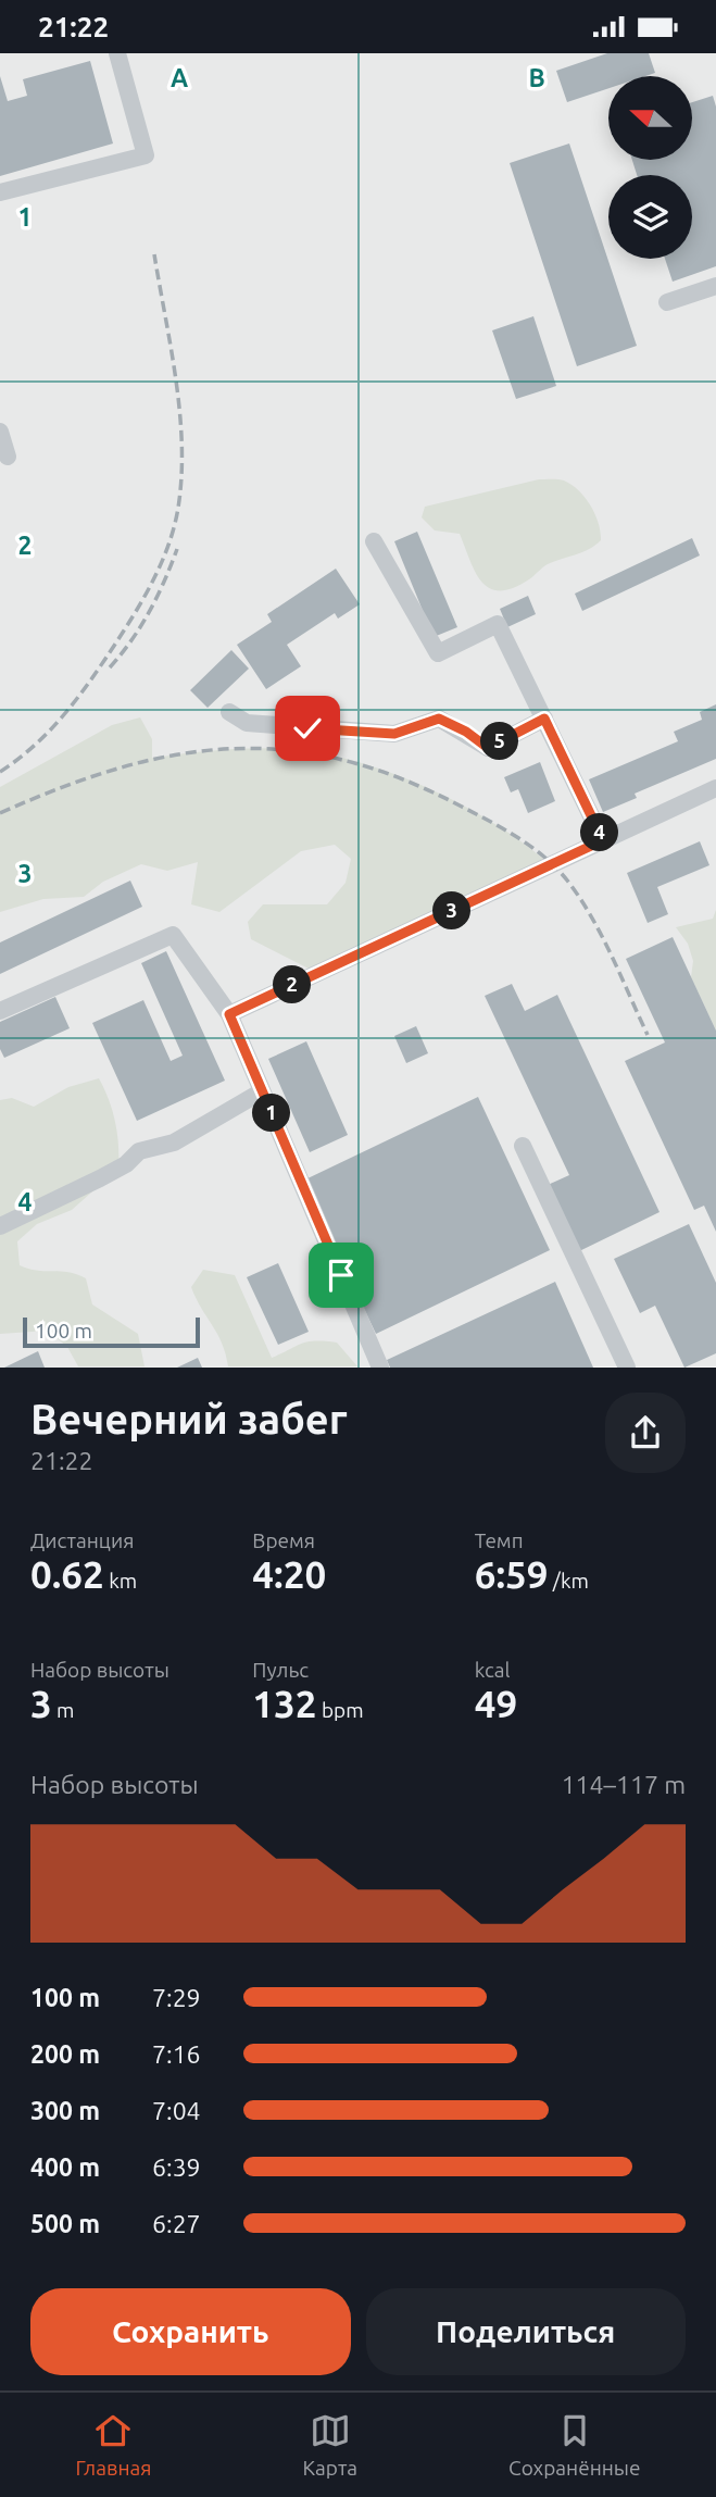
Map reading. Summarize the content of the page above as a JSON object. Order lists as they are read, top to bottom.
{
  "scale_bar": "100 m",
  "north": "left",
  "page": {
    "status": "21:22",
    "pins": [
      "5",
      "4",
      "3",
      "2",
      "1"
    ],
    "scale": "100 m",
    "heading": ["Вечерний забег", "21:22"],
    "stats": [
      ["Дистанция", "0.62 km"],
      ["Время", "4:20"],
      ["Темп", "6:59 /km"],
      ["Набор высоты", "3 m"],
      ["Пульс", "132 bpm"],
      ["kcal", "49"]
    ],
    "chart": ["Набор высоты", "114–117 m"],
    "list": [
      {
        "name": "100 m",
        "note": "7:29"
      },
      {
        "name": "200 m",
        "note": "7:16"
      },
      {
        "name": "300 m",
        "note": "7:04"
      },
      {
        "name": "400 m",
        "note": "6:39"
      },
      {
        "name": "500 m",
        "note": "6:27"
      }
    ],
    "buttons": ["Сохранить", "Поделиться"],
    "tabs": ["Главная", "Карта", "Сохранённые"]
  },
  "grid": {
    "columns": ["A", "B"],
    "rows": [
      "1",
      "2",
      "3",
      "4"
    ]
  }
}
